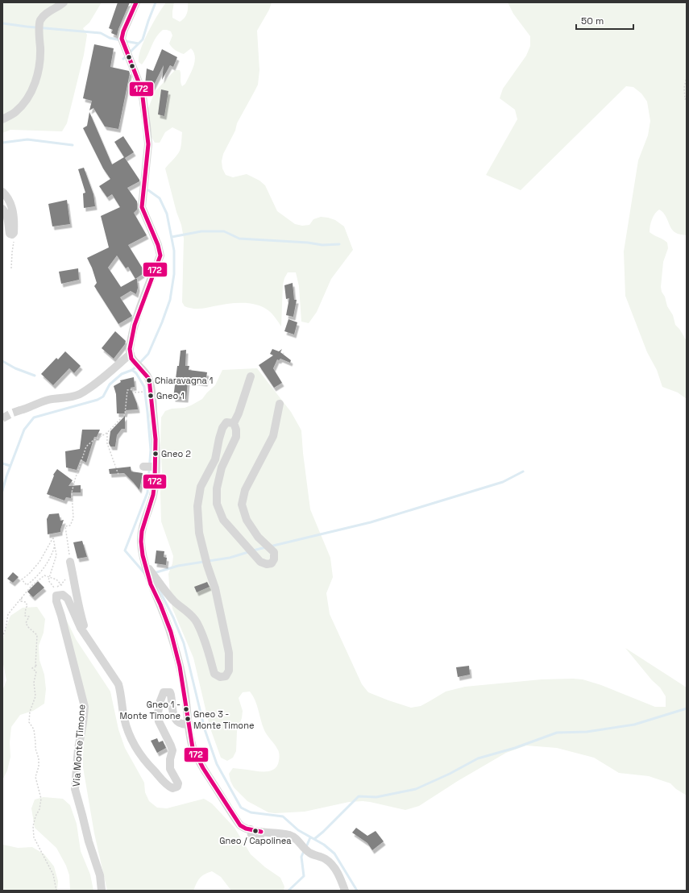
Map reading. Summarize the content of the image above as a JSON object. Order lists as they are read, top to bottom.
{
  "streets": {
    "street": ["Via Monte Timone"]
  },
  "places": [
    "Chiaravagna 1",
    "Gneo 1",
    "Gneo 2",
    "Gneo 1 - Monte Timone",
    "Gneo 3 - Monte Timone",
    "Gneo / Capolinea"
  ],
  "lines": ["transit line 172"],
  "scale_bar": "50 m"
}
